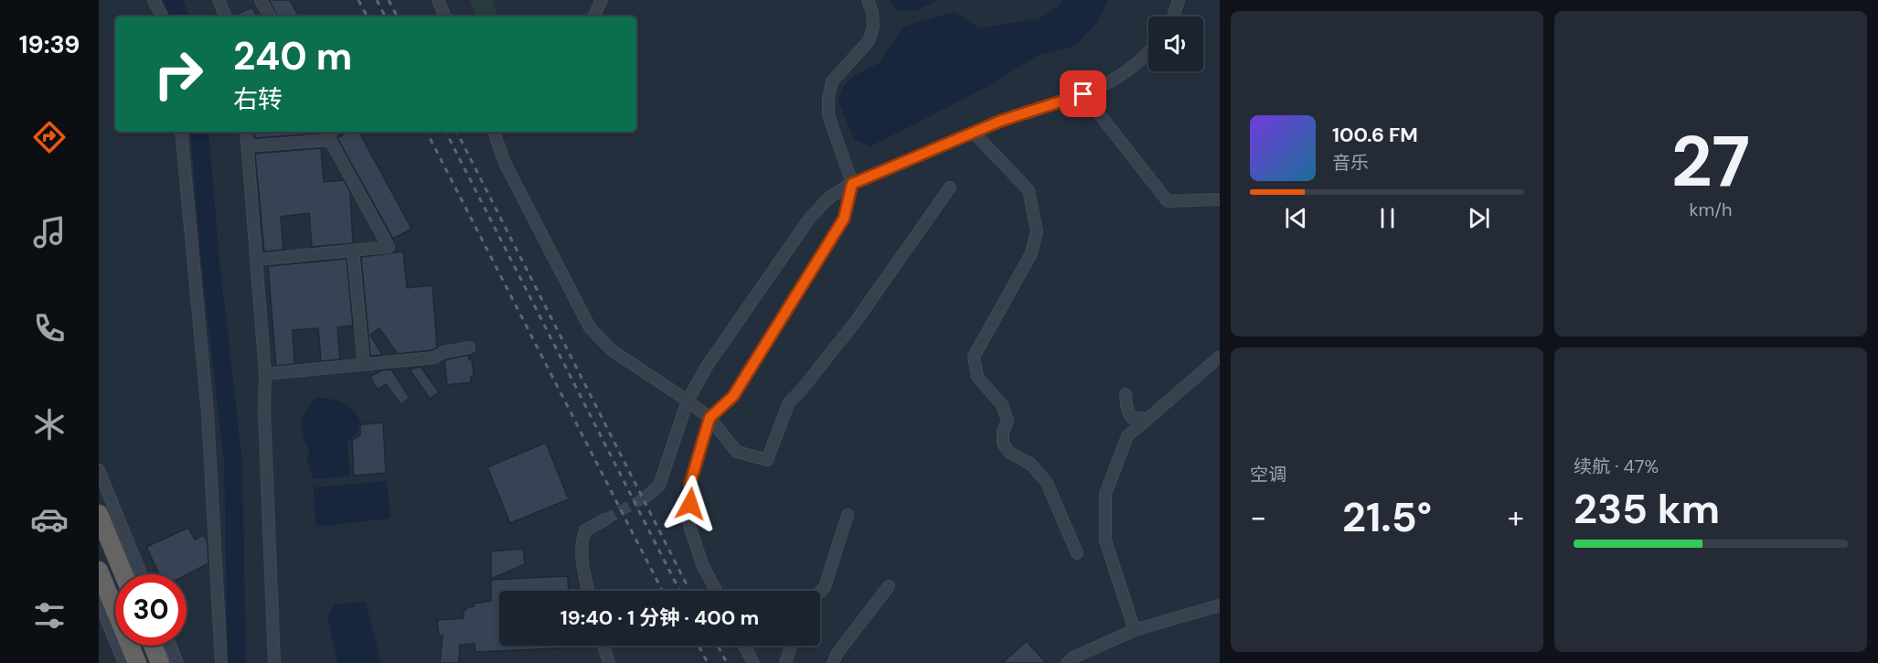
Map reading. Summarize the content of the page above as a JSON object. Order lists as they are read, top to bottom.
{
  "page": {
    "tabs": "19:39",
    "tile": [
      ["27", "km/h"],
      "空调",
      ["续航 · 47%", "235 km"]
    ],
    "turn": ["240 m", "右转"],
    "song": ["100.6 FM", "音乐"],
    "heat": ["−", "21.5°", "+"],
    "limit": "30",
    "trip": "19:40 · 1 分钟 · 400 m"
  }
}
